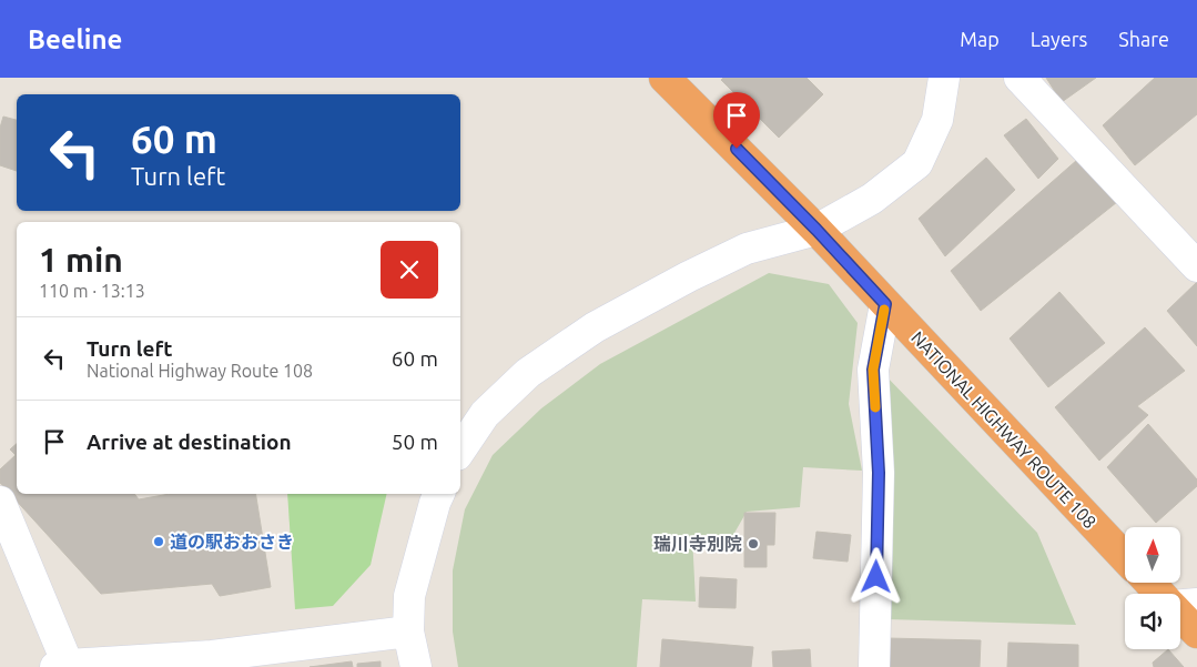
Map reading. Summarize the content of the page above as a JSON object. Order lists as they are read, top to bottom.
{
  "streets": {
    "highway": ["NATIONAL HIGHWAY ROUTE 108"]
  },
  "places": ["道の駅おおさき", "瑞川寺別院"],
  "north": "top",
  "page": {
    "header": "Beeline",
    "nav": ["Map", "Layers", "Share"],
    "turn": ["60 m", "Turn left"],
    "heading": ["1 min", "110 m · 13:13"],
    "list": [
      {
        "name": "Turn left",
        "note": "National Highway Route 108",
        "value": "60 m"
      },
      {
        "name": "Arrive at destination",
        "value": "50 m"
      }
    ]
  }
}
